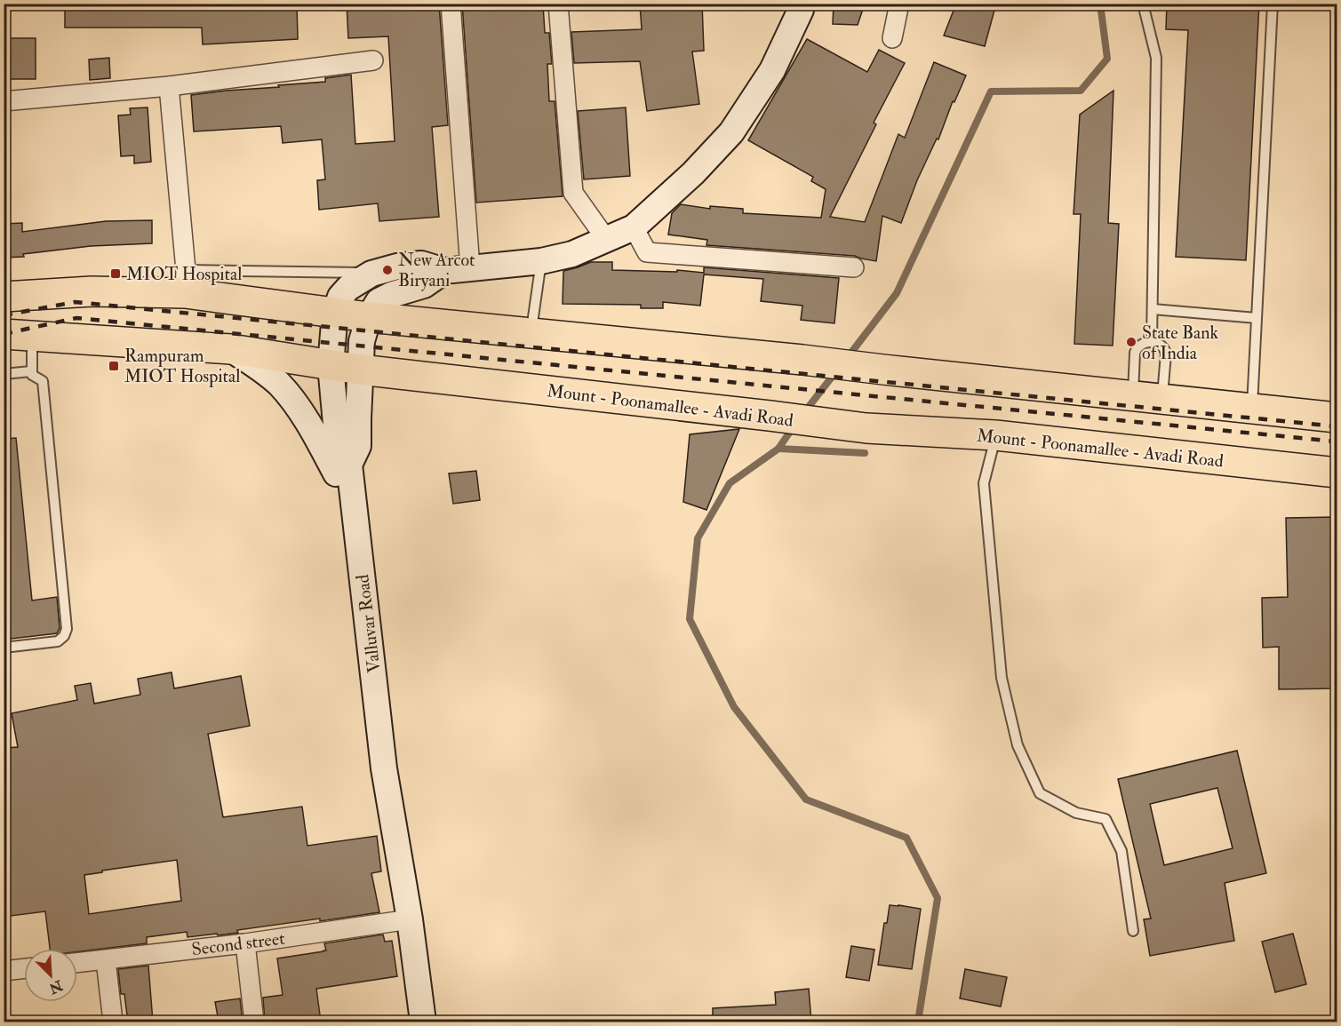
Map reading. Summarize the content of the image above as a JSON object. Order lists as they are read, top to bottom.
{
  "streets": {
    "main road": ["Mount - Poonamallee - Avadi Road", "Valluvar Road"],
    "street": ["Second street"]
  },
  "crossings": [
    ["Mount - Poonamallee - Avadi Road", "Valluvar Road"],
    ["Valluvar Road", "Second street"]
  ],
  "places": {
    "other": ["New Arcot Biryani", "State Bank of India"],
    "transit": ["MIOT Hospital", "Rampuram MIOT Hospital"]
  },
  "north": "bottom right"
}
